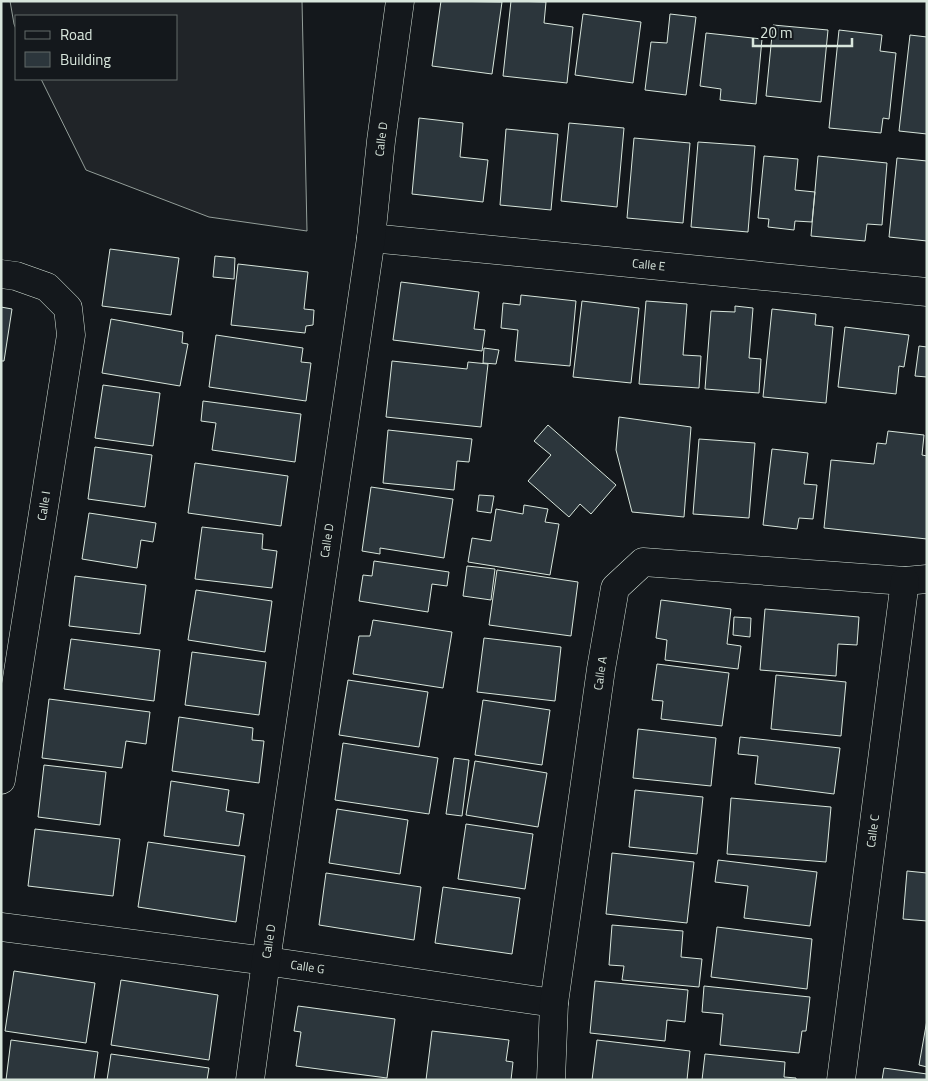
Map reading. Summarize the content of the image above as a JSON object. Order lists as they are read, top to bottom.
{
  "streets": {
    "street": [
      "Calle D",
      "Calle E",
      "Calle I",
      "Calle A",
      "Calle C",
      "Calle G"
    ]
  },
  "crossings": [
    ["Calle D", "Calle E"],
    ["Calle D", "Calle G"],
    ["Calle A", "Calle C"],
    ["Calle A", "Calle G"]
  ],
  "legend": ["Road", "Building"],
  "scale_bar": "20 m"
}
